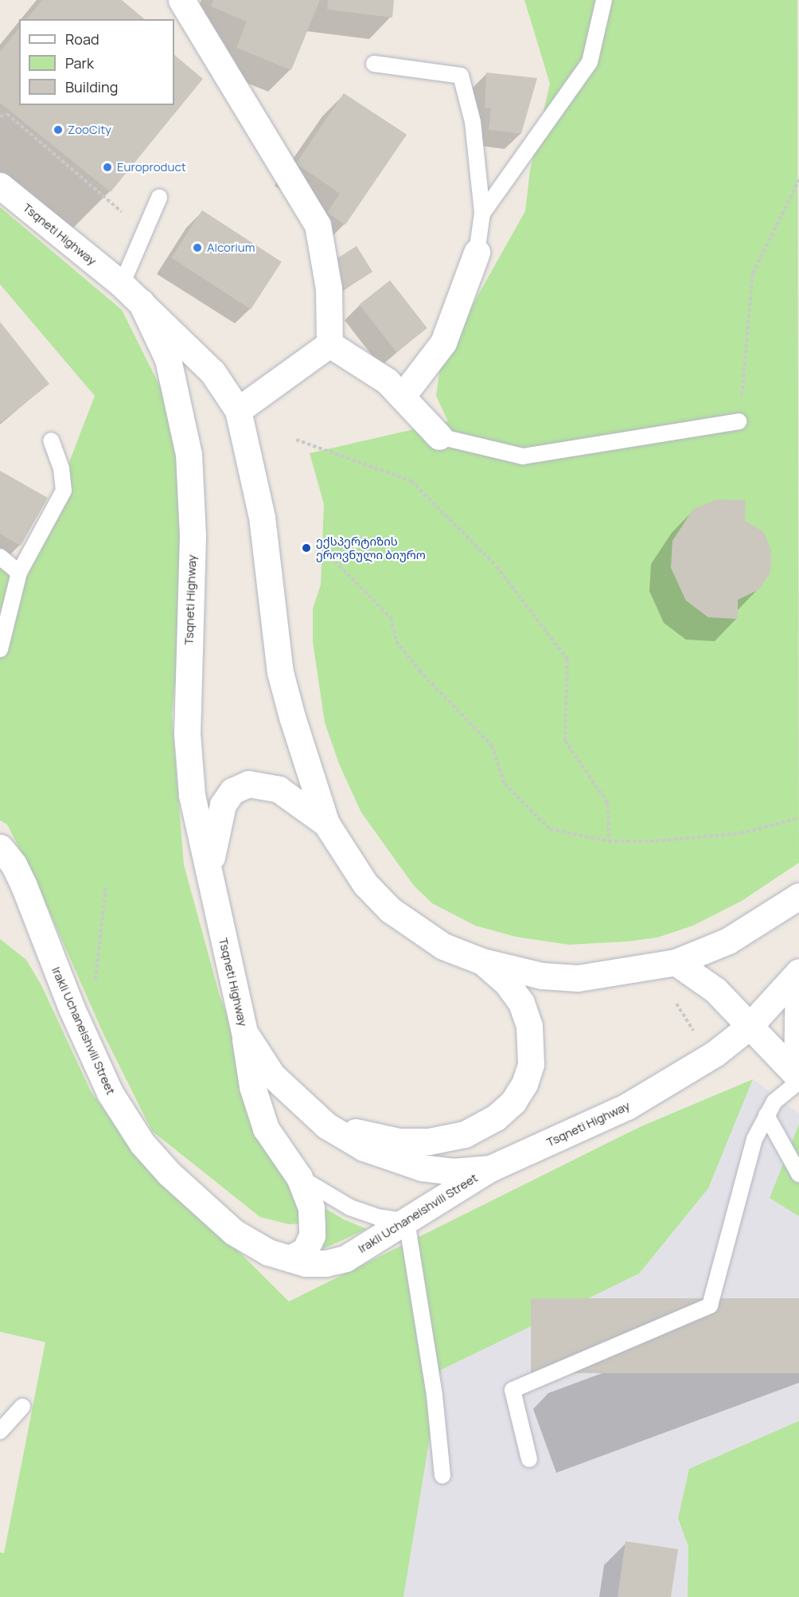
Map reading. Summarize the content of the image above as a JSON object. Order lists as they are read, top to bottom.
{
  "streets": {
    "main road": ["Tsqneti Highway", "Irakli Uchaneishvili Street"]
  },
  "crossings": [
    ["Tsqneti Highway", "Irakli Uchaneishvili Street"]
  ],
  "places": [
    "ZooCity",
    "Europroduct",
    "Alcorium",
    "ექსპერტიზის ეროვნული ბიურო"
  ],
  "legend": ["Road", "Park", "Building"]
}
